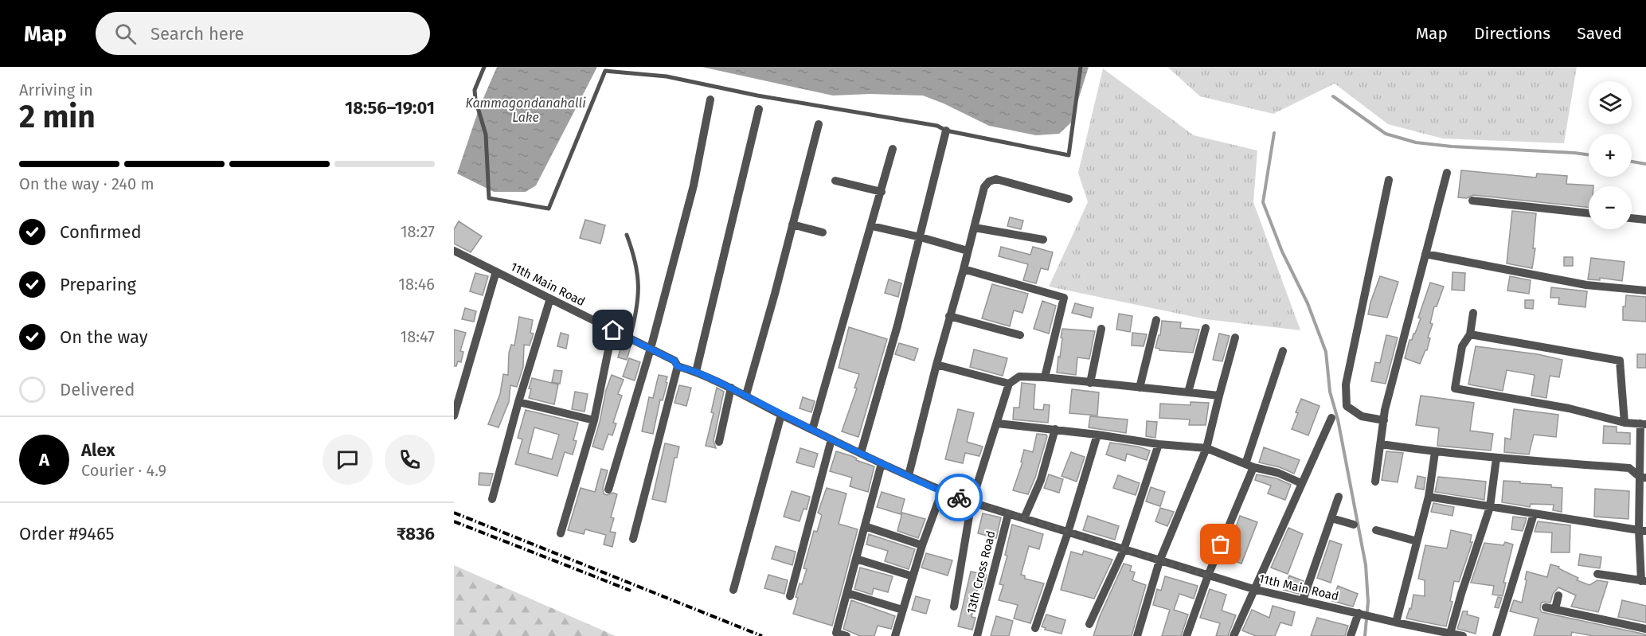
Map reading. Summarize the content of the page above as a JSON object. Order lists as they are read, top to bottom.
{
  "streets": {
    "street": ["11th Main Road", "13th Cross Road"]
  },
  "crossings": [
    ["11th Main Road", "13th Cross Road"]
  ],
  "water": ["Kammagondanahalli Lake"],
  "page": {
    "header": "Map",
    "search": "Search here",
    "nav": ["Map", "Directions", "Saved"],
    "heading": ["2 min", "Arriving in", "18:56–19:01"],
    "panel": [
      "Alex",
      "Courier · 4.9",
      "Order #9465",
      "₹836"
    ],
    "map_buttons": ["+", "−"],
    "bar": "On the way · 240 m",
    "list": [
      ["Confirmed", "18:27"],
      ["Preparing", "18:46"],
      ["On the way", "18:47"],
      "Delivered"
    ],
    "round": "A"
  }
}
